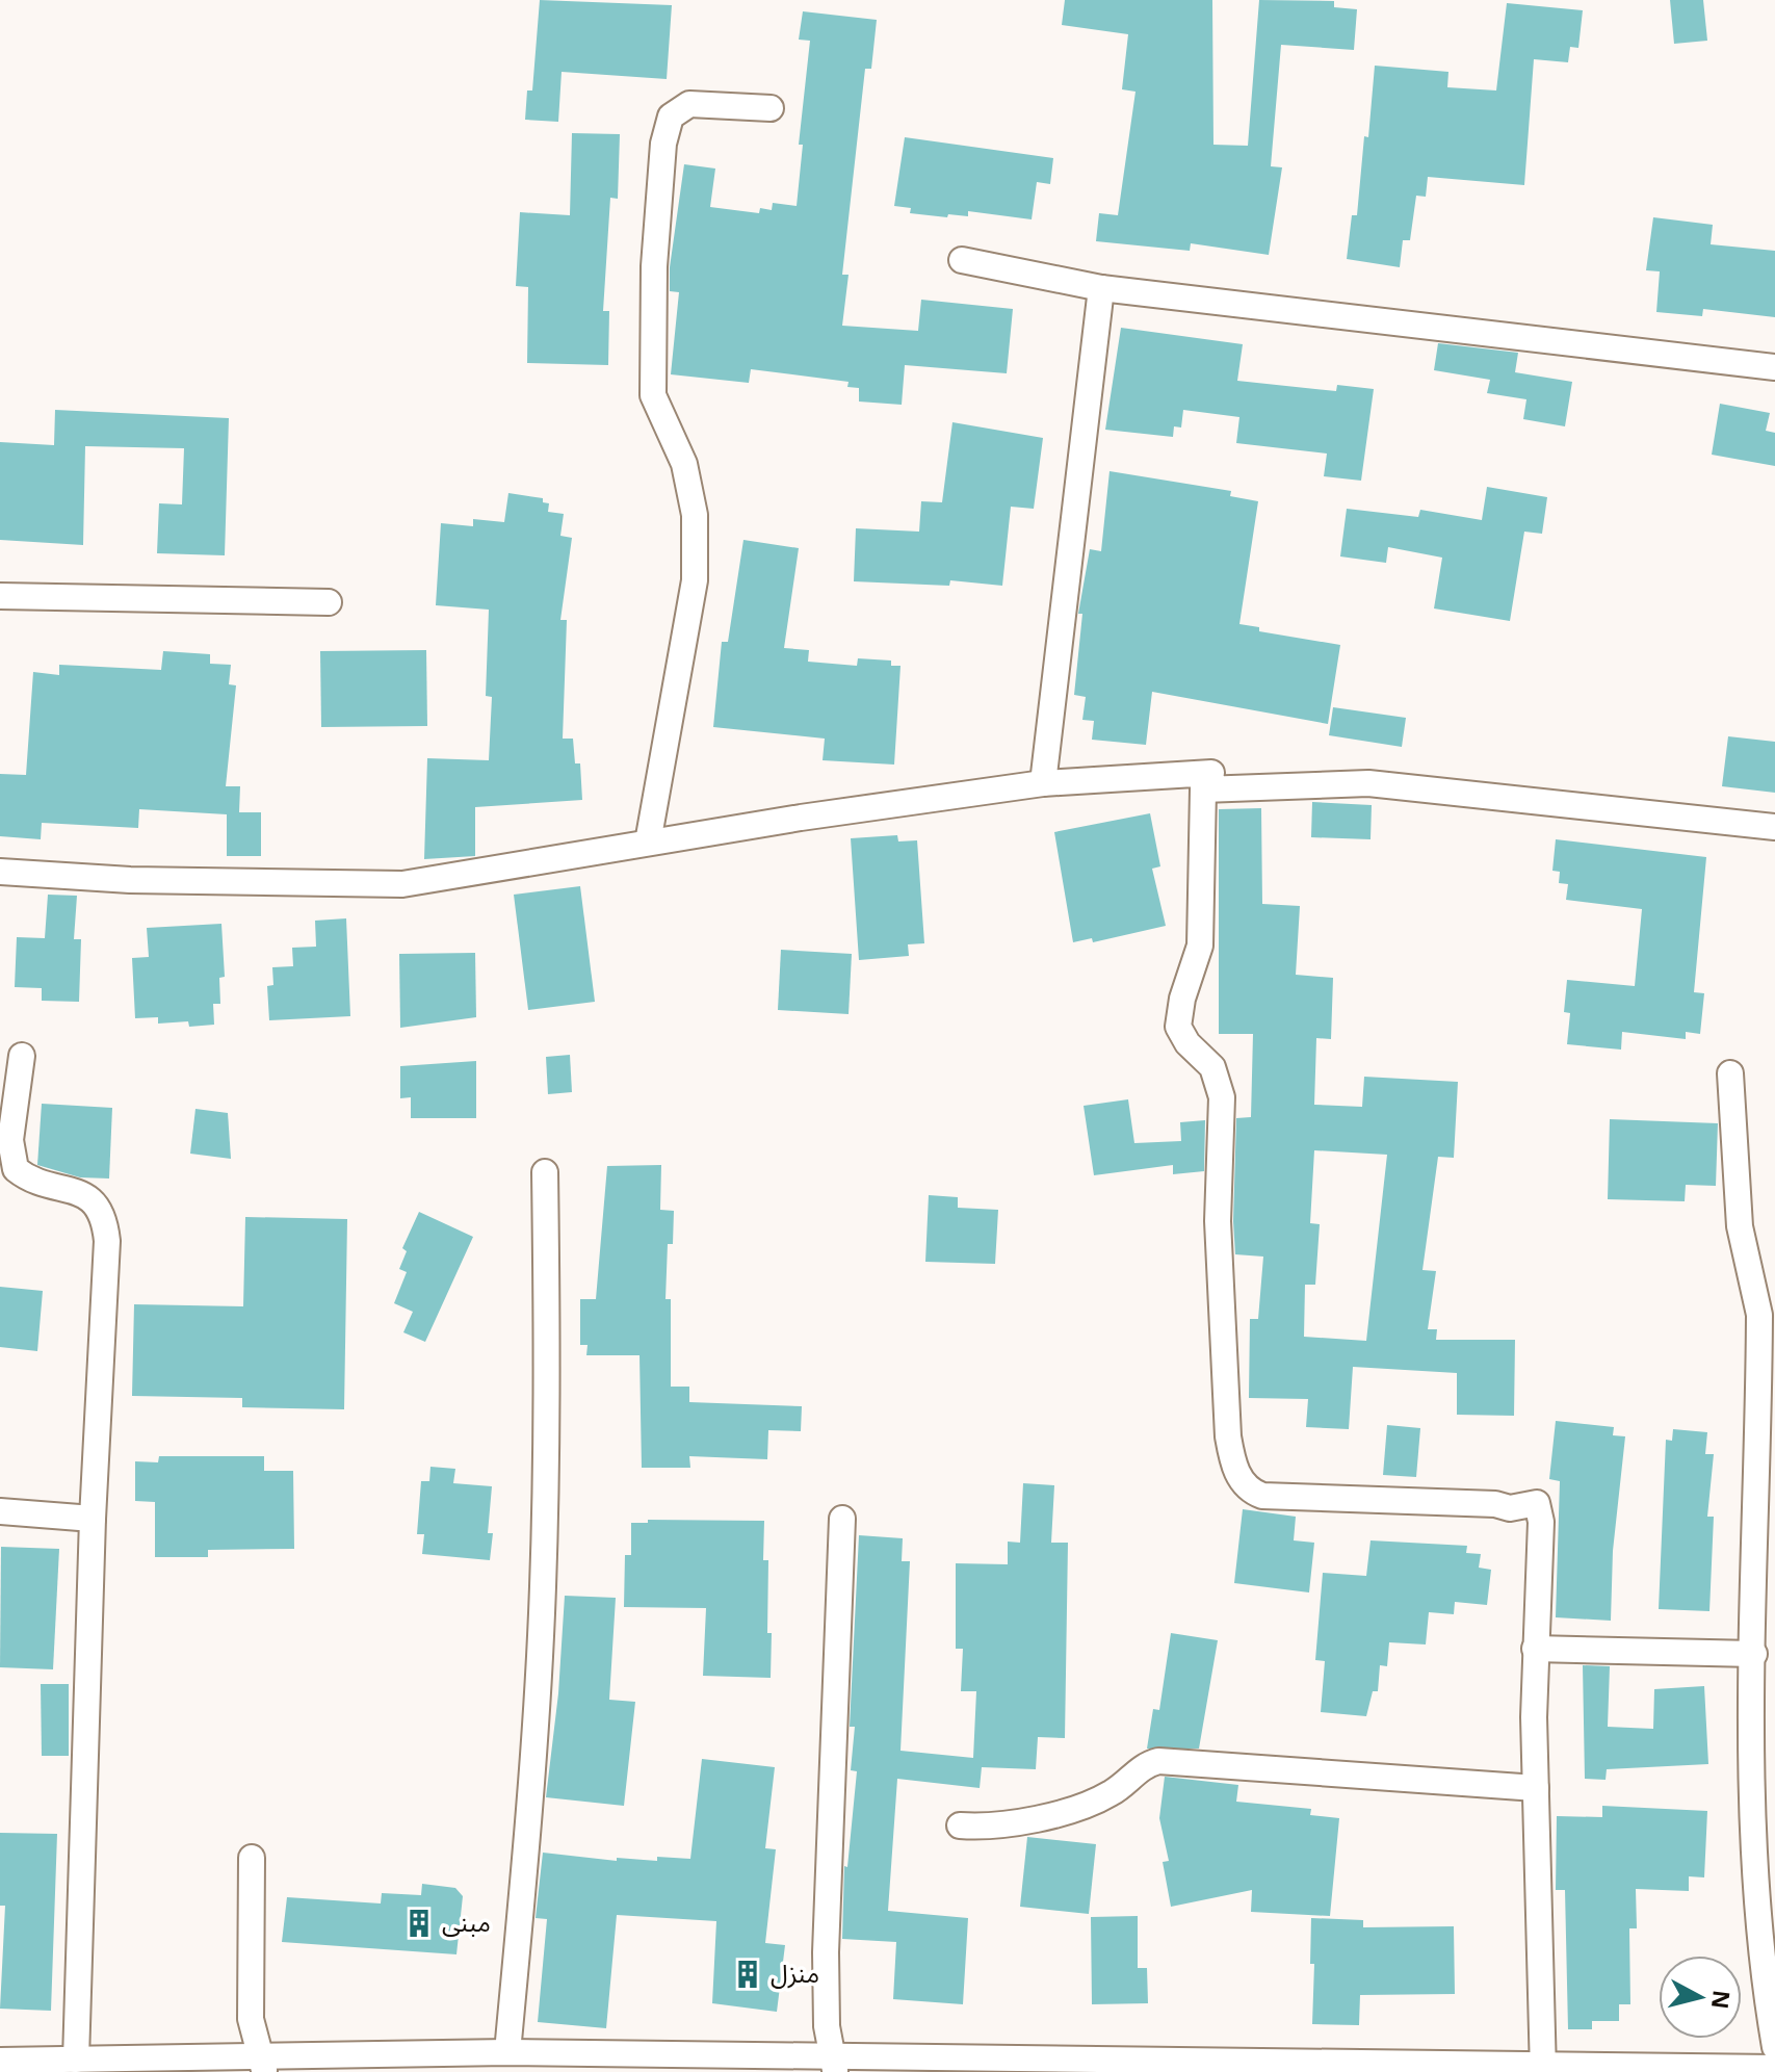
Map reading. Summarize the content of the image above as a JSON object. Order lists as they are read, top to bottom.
{
  "places": {
    "building": ["مبنى", "منزل"]
  },
  "north": "right"
}
